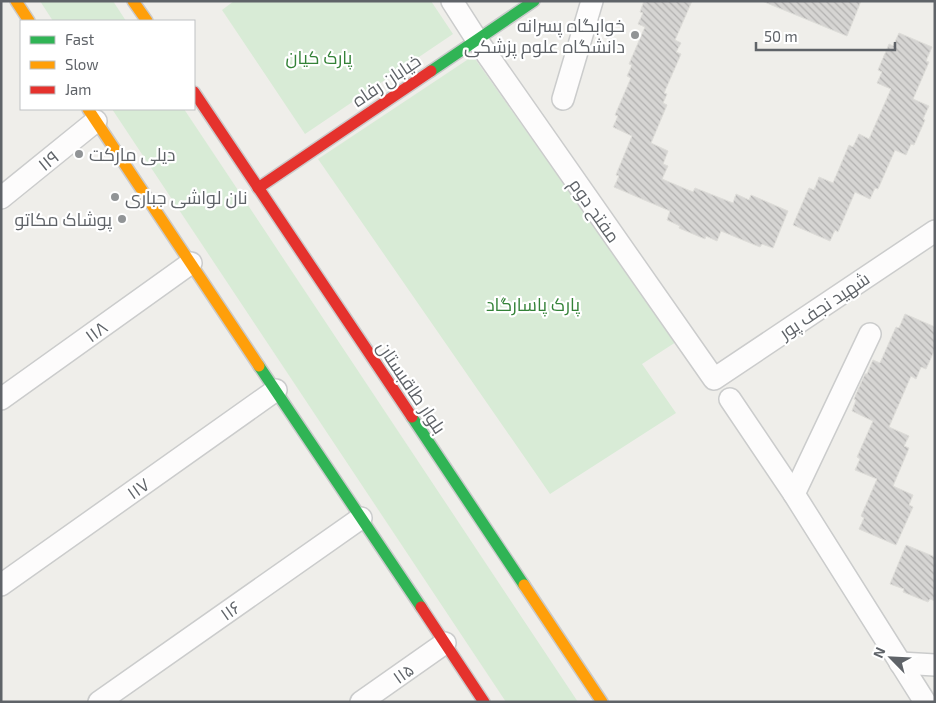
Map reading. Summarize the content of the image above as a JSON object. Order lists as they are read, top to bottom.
{
  "streets": {
    "main road": ["خیابان رفاه", "بلوار طاقبستان"],
    "street": [
      "۱۱۹",
      "مفتح دوم",
      "شهید نجف پور",
      "۱۱۸",
      "۱۱۷",
      "۱۱۶",
      "۱۱۵"
    ]
  },
  "crossings": [
    ["خیابان رفاه", "مفتح دوم"],
    ["خیابان رفاه", "بلوار طاقبستان"],
    ["مفتح دوم", "شهید نجف پور"]
  ],
  "parks": ["پارک کیان", "پارک پاسارگاد"],
  "places": [
    "خوابگاه پسرانه دانشگاه علوم پزشکی",
    "دیلی مارکت",
    "نان لواشی جباری",
    "پوشاک مکاتو"
  ],
  "legend": ["Fast", "Slow", "Jam"],
  "scale_bar": "50 m",
  "north": "top left"
}
